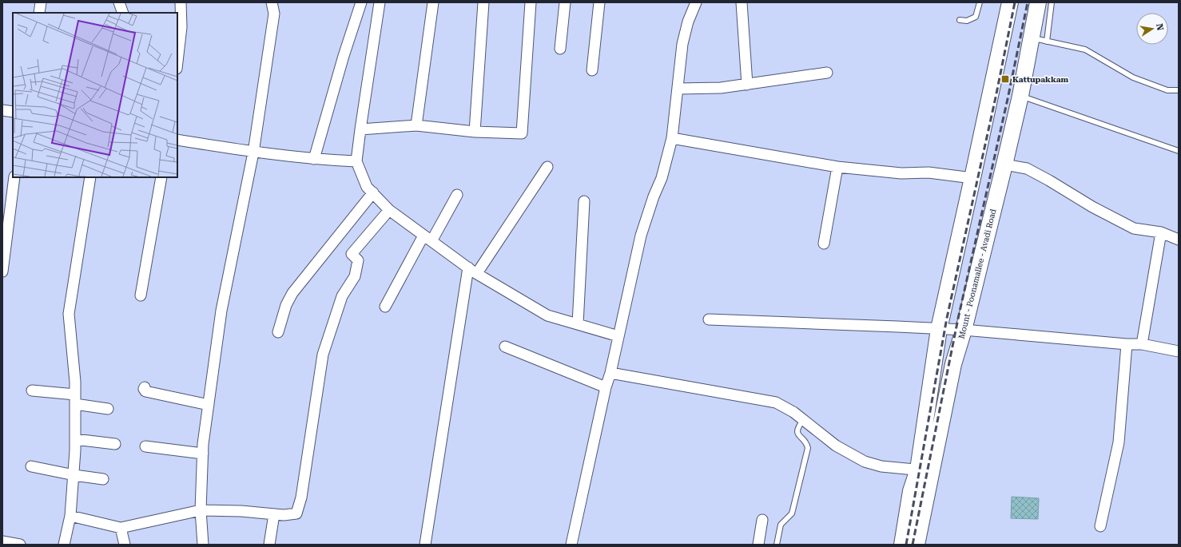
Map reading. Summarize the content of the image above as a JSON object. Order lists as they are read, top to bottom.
{
  "streets": {
    "main road": ["Mount - Poonamallee - Avadi Road"]
  },
  "places": {
    "transit": ["Kattupakkam"]
  },
  "north": "right"
}
